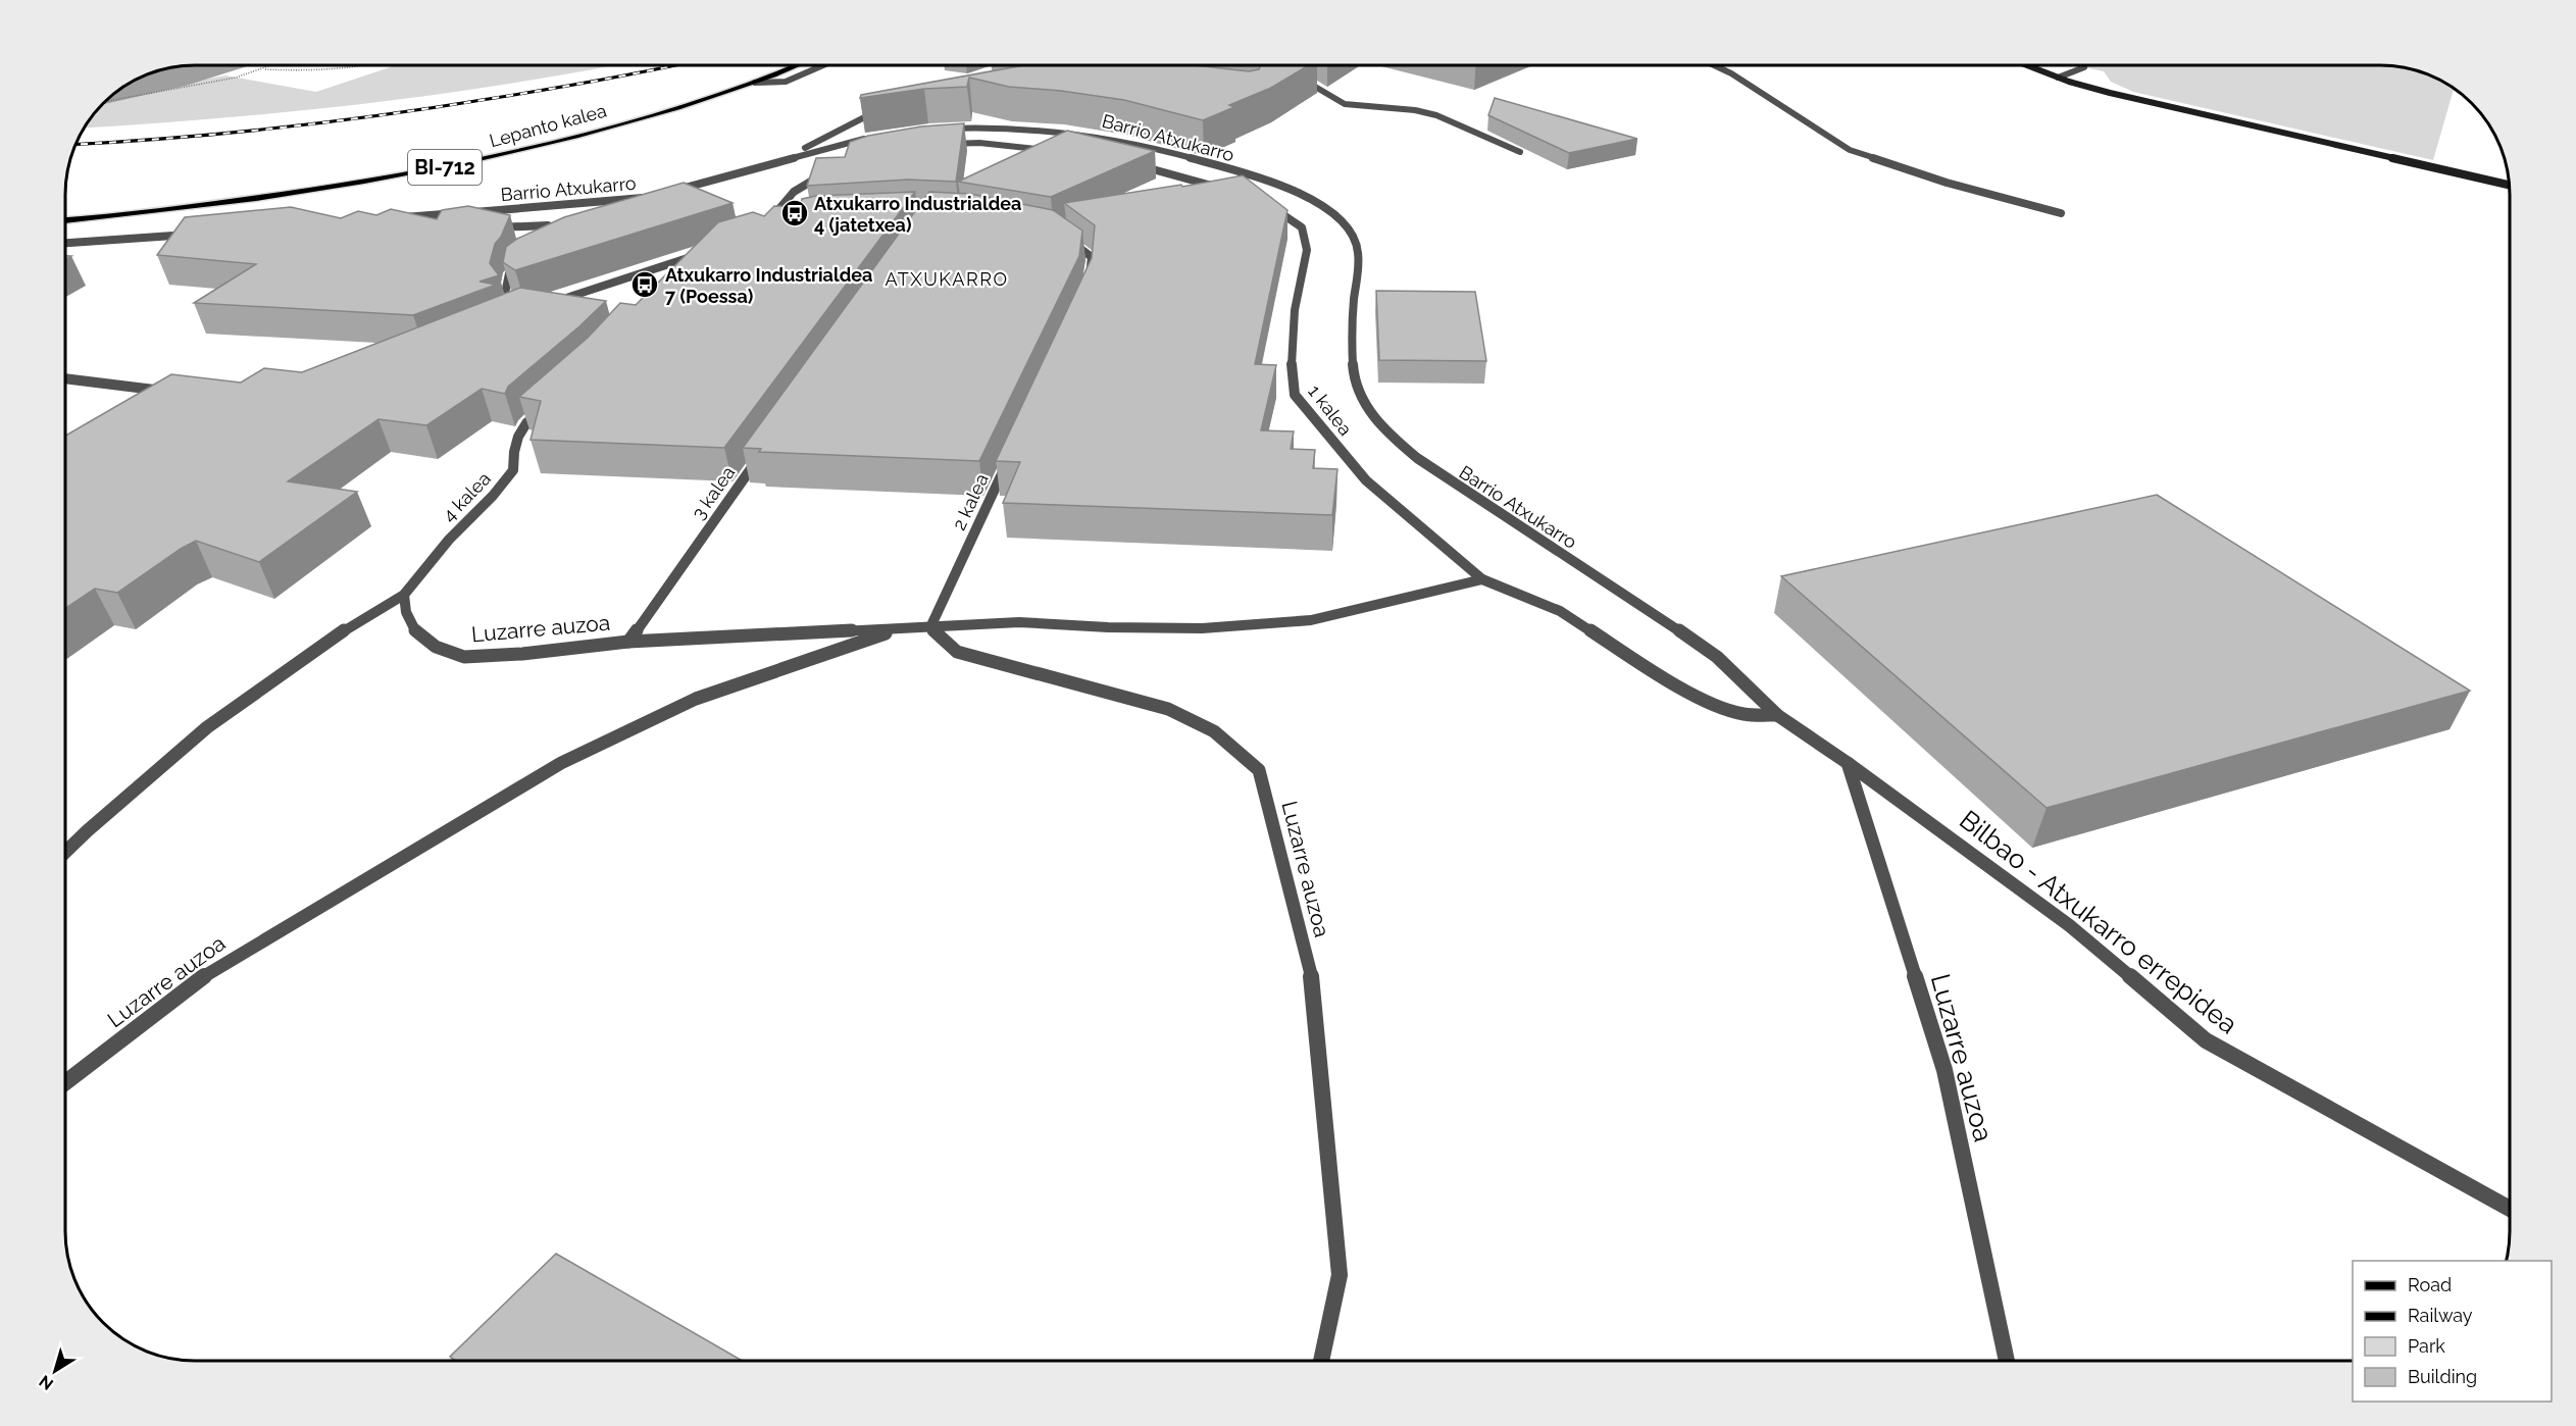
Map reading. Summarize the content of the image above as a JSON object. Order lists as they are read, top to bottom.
{
  "streets": {
    "main road": ["Lepanto kalea", "BI-712"],
    "street": [
      "Barrio Atxukarro",
      "1 kalea",
      "3 kalea",
      "4 kalea",
      "2 kalea",
      "Luzarre auzoa",
      "Bilbao - Atxukarro errepidea"
    ]
  },
  "crossings": [
    ["Barrio Atxukarro", "1 kalea"],
    ["Barrio Atxukarro", "Luzarre auzoa"],
    ["Barrio Atxukarro", "Bilbao - Atxukarro errepidea"],
    ["3 kalea", "Luzarre auzoa"],
    ["4 kalea", "Luzarre auzoa"],
    ["2 kalea", "Luzarre auzoa"],
    ["Luzarre auzoa", "Bilbao - Atxukarro errepidea"]
  ],
  "districts": ["ATXUKARRO"],
  "places": {
    "bus stop": ["Atxukarro Industrialdea 4 (jatetxea)", "Atxukarro Industrialdea 7 (Poessa)"]
  },
  "legend": [
    "Road",
    "Railway",
    "Park",
    "Building"
  ],
  "north": "bottom left"
}
